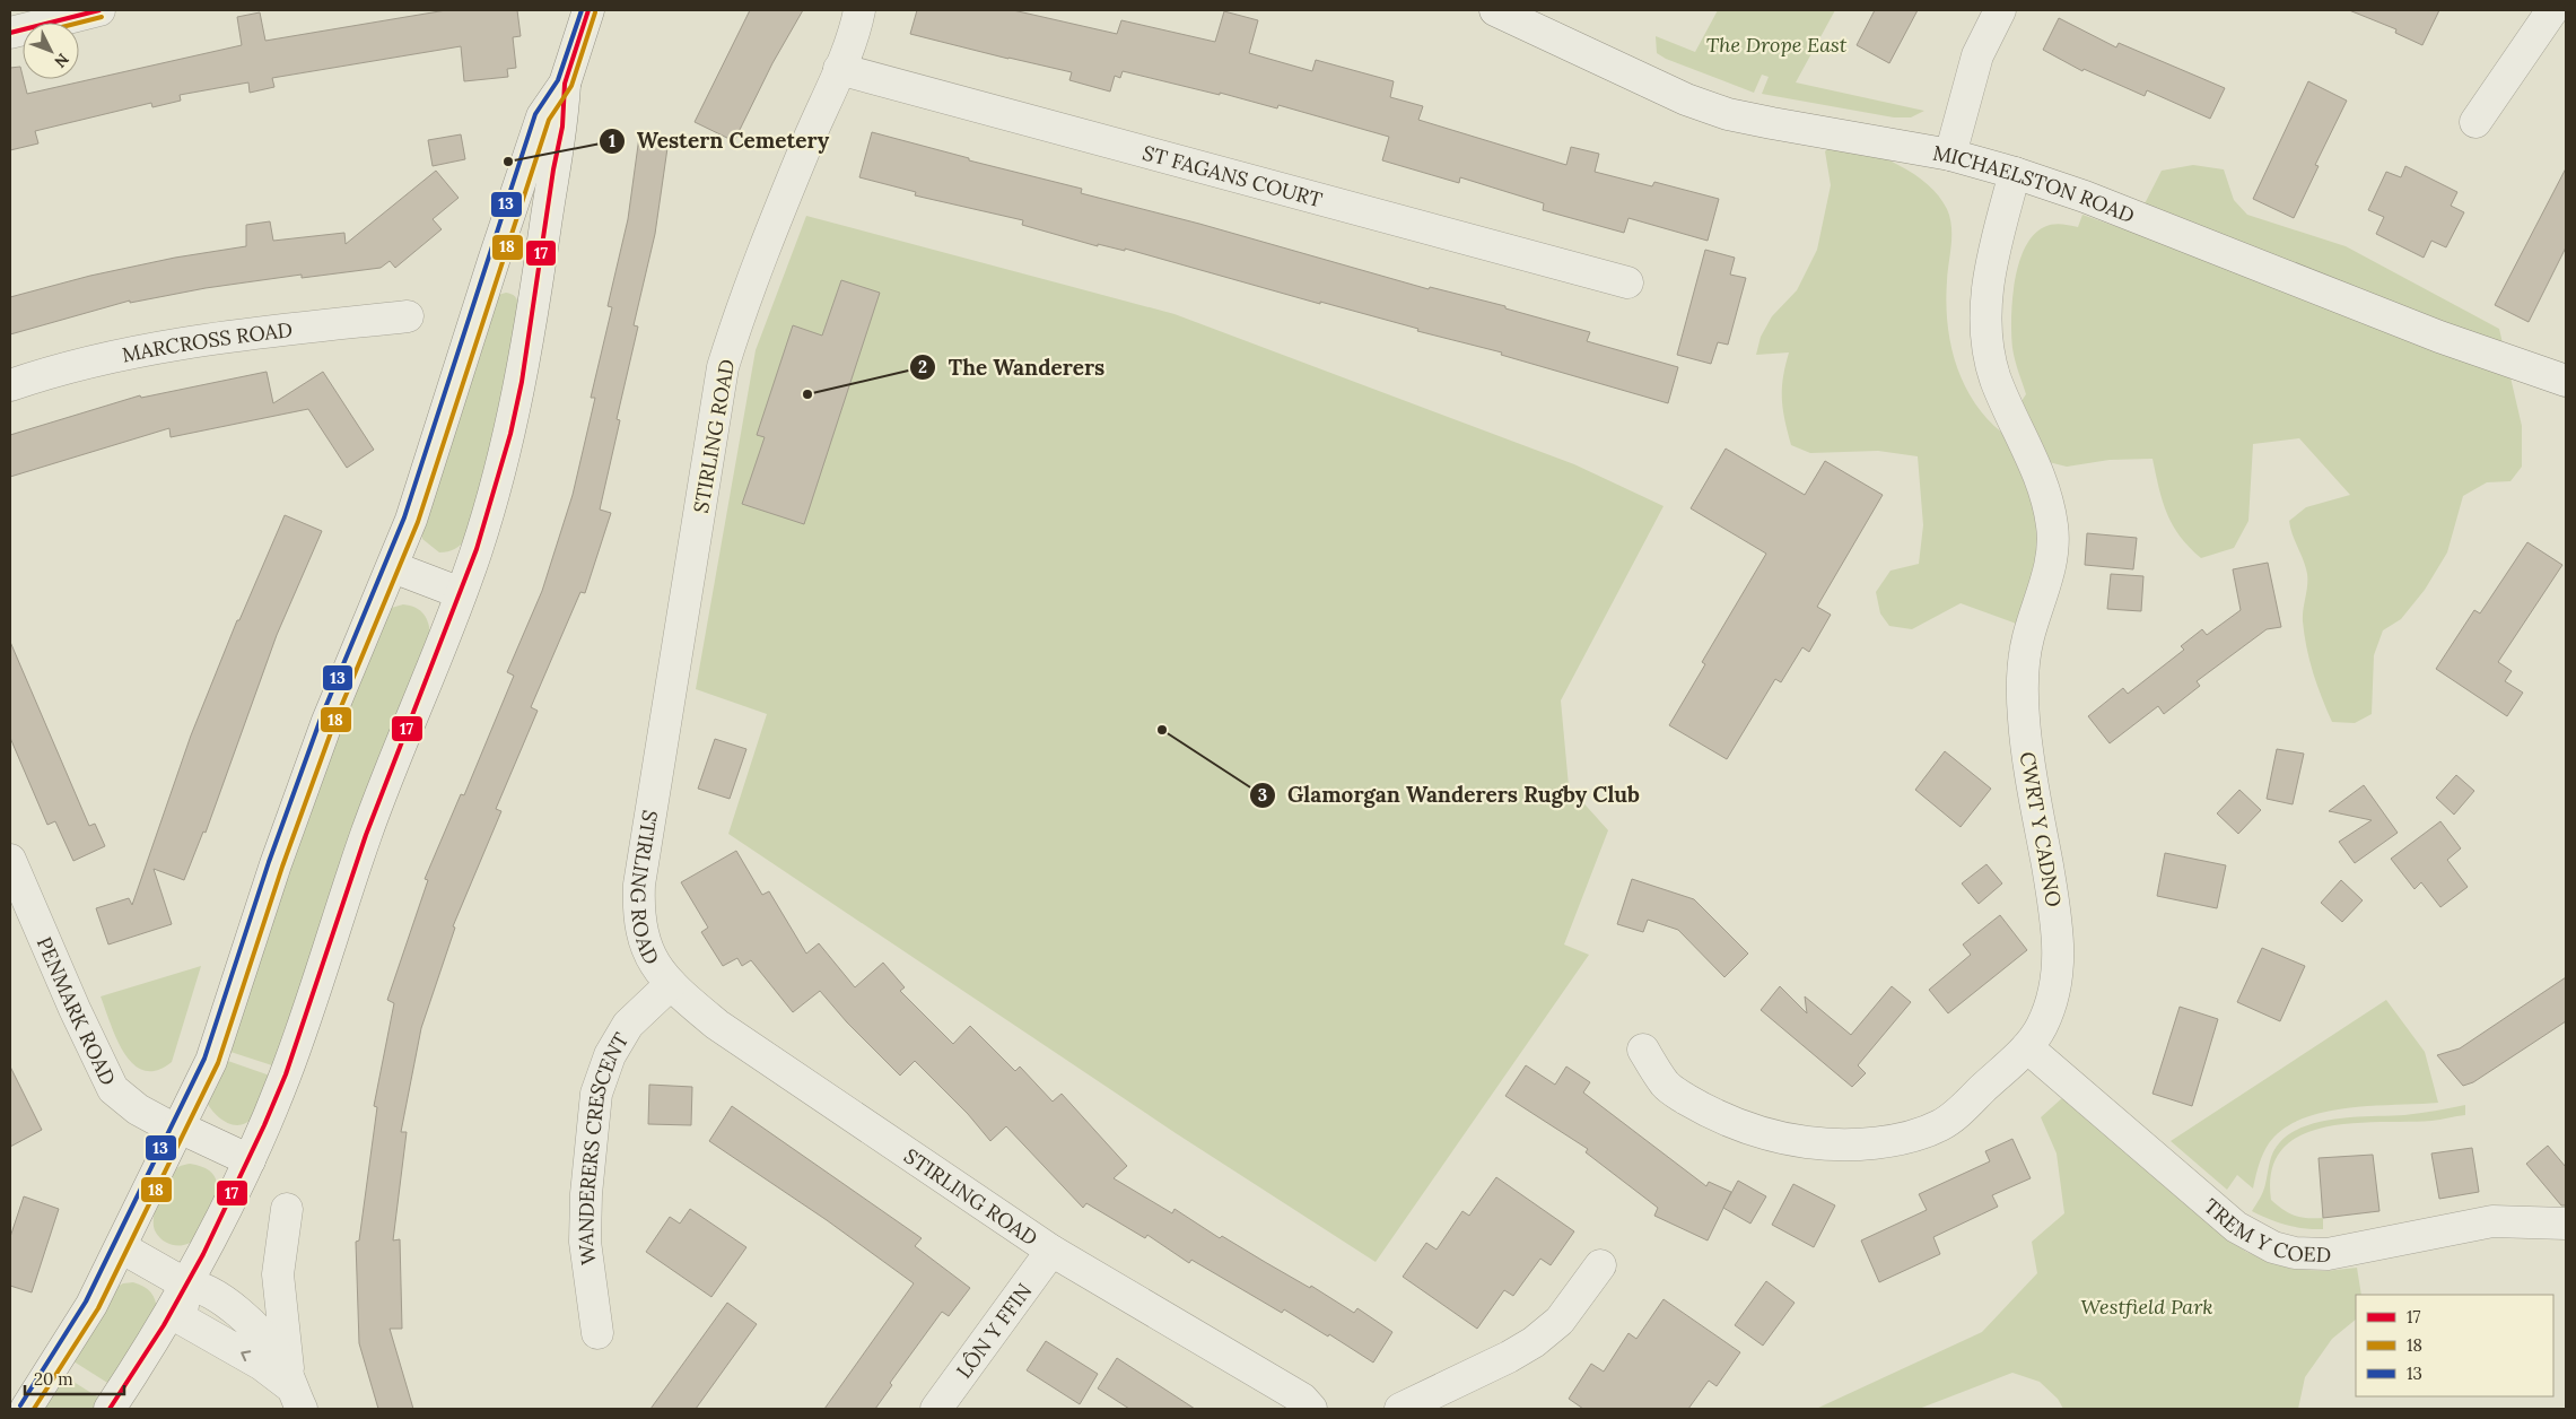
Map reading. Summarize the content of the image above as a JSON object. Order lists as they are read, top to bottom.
{
  "streets": {
    "street": [
      "ST FAGANS COURT",
      "MICHAELSTON ROAD",
      "MARCROSS ROAD",
      "STIRLING ROAD",
      "CWRT Y CADNO",
      "PENMARK ROAD",
      "WANDERERS CRESCENT",
      "TREM Y COED",
      "LÔN Y FFIN"
    ]
  },
  "crossings": [
    ["ST FAGANS COURT", "STIRLING ROAD"],
    ["MICHAELSTON ROAD", "CWRT Y CADNO"],
    ["STIRLING ROAD", "WANDERERS CRESCENT"],
    ["STIRLING ROAD", "LÔN Y FFIN"],
    ["CWRT Y CADNO", "TREM Y COED"]
  ],
  "parks": ["The Drope East", "Westfield Park"],
  "places": ["Western Cemetery", "The Wanderers", "Glamorgan Wanderers Rugby Club"],
  "lines": ["transit line 17", "transit line 13", "transit line 18"],
  "legend": ["17", "18", "13"],
  "scale_bar": "20 m",
  "north": "bottom right"
}
